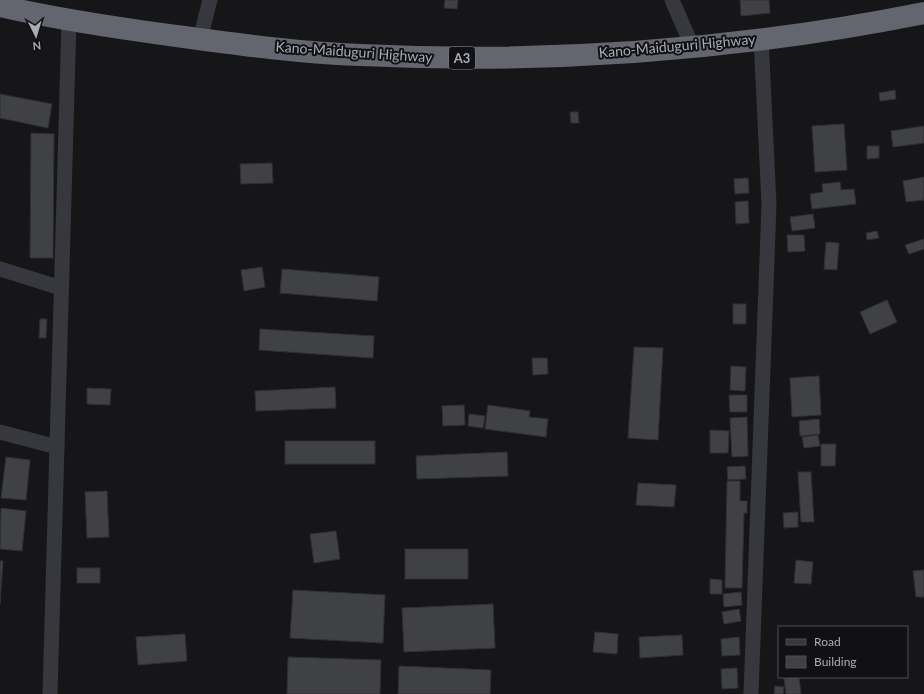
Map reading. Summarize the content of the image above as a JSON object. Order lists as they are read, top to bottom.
{
  "streets": {
    "highway": ["Kano-Maiduguri Highway", "A3"]
  },
  "legend": ["Road", "Building"],
  "north": "bottom"
}
